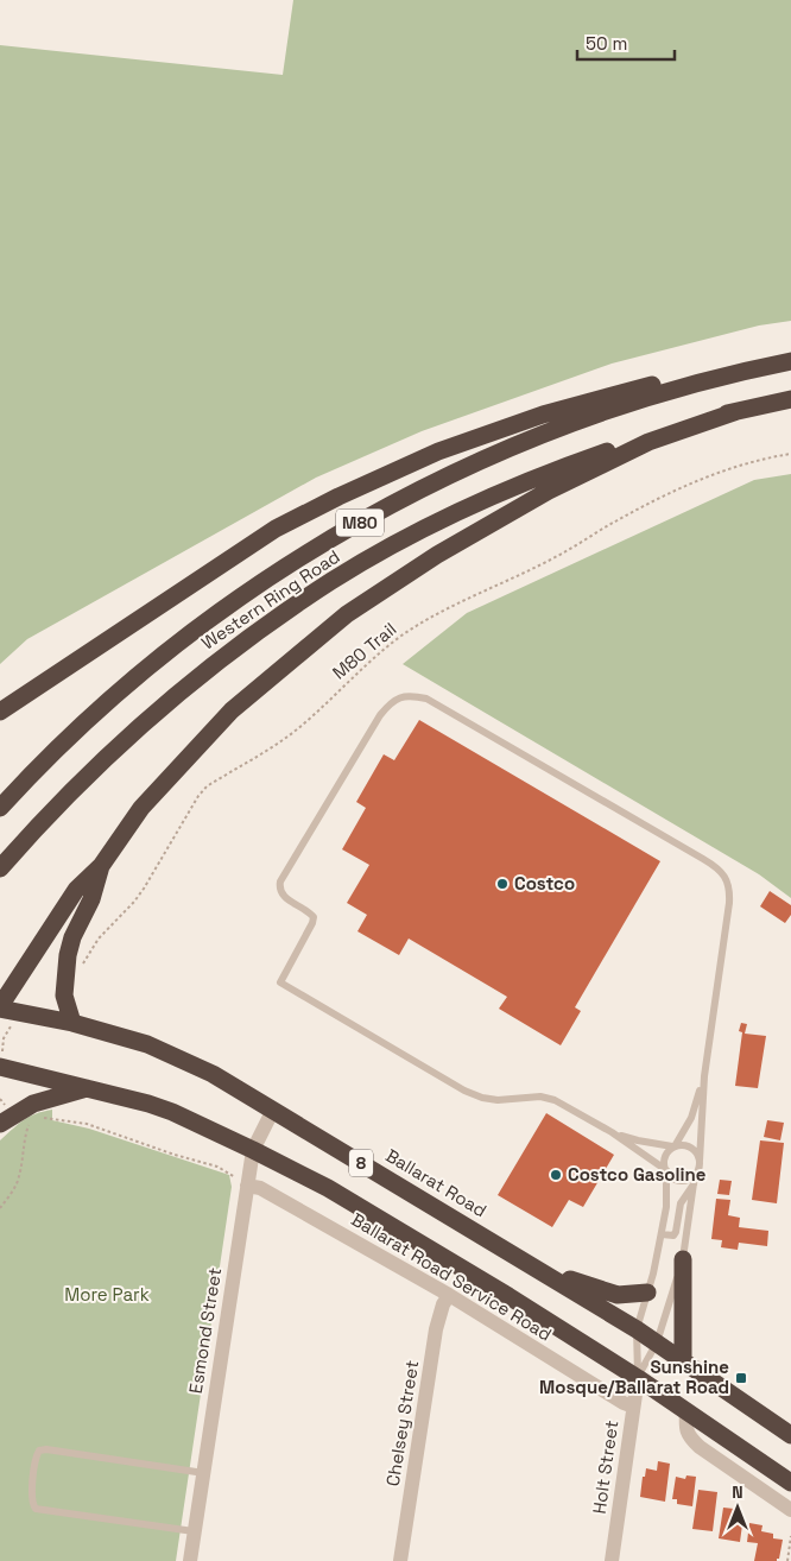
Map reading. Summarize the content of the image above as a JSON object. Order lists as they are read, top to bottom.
{
  "streets": {
    "highway": [
      "M80",
      "Western Ring Road",
      "8",
      "Ballarat Road"
    ],
    "street": [
      "Ballarat Road Service Road",
      "Esmond Street",
      "Chelsey Street",
      "Holt Street"
    ],
    "path": ["M80 Trail"]
  },
  "crossings": [
    ["8", "Esmond Street"],
    ["8", "Holt Street"],
    ["Ballarat Road", "Esmond Street"],
    ["Ballarat Road Service Road", "Esmond Street"],
    ["Ballarat Road Service Road", "Chelsey Street"],
    ["Ballarat Road Service Road", "Holt Street"]
  ],
  "parks": ["More Park"],
  "places": {
    "other": ["Costco", "Costco Gasoline"],
    "transit": ["Sunshine Mosque/Ballarat Road"]
  },
  "scale_bar": "50 m",
  "north": "top"
}
